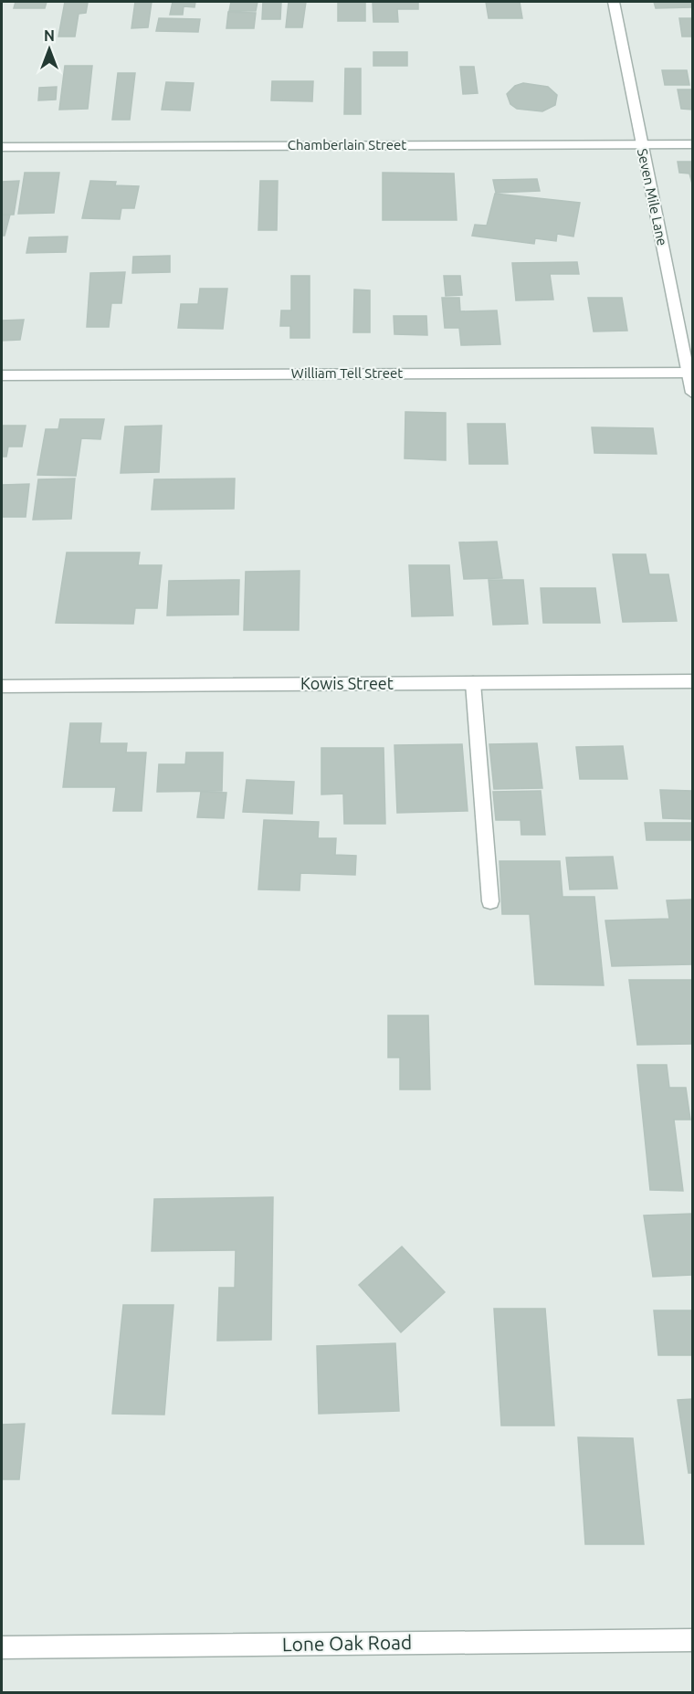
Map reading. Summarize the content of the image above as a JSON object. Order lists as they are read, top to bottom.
{
  "streets": {
    "street": [
      "Chamberlain Street",
      "Seven Mile Lane",
      "William Tell Street",
      "Kowis Street",
      "Lone Oak Road"
    ]
  },
  "crossings": [
    ["Chamberlain Street", "Seven Mile Lane"],
    ["Seven Mile Lane", "William Tell Street"]
  ],
  "north": "top"
}
